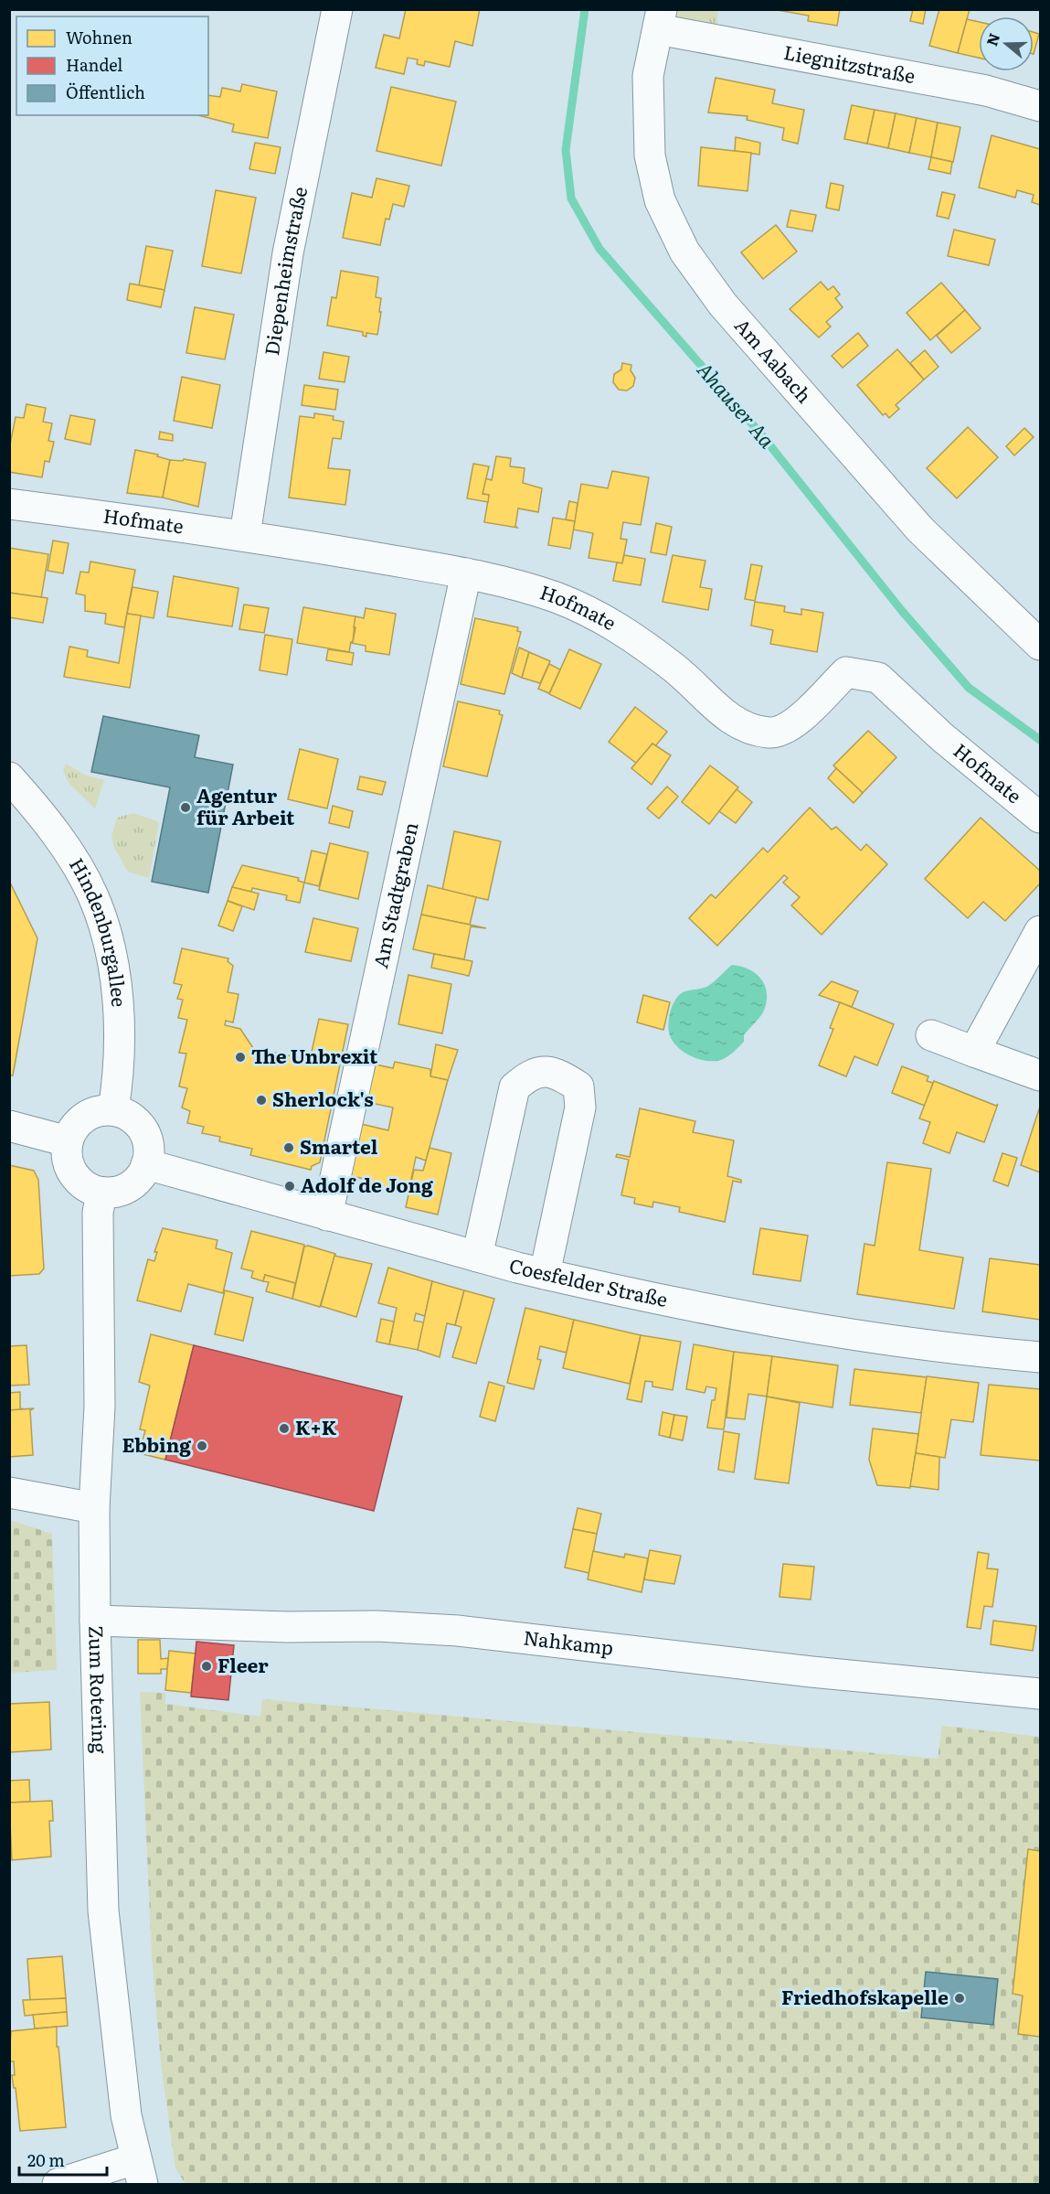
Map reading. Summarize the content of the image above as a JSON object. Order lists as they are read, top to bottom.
{
  "streets": {
    "street": [
      "Liegnitzstraße",
      "Diepenheimstraße",
      "Am Aabach",
      "Hofmate",
      "Am Stadtgraben",
      "Hindenburgallee",
      "Coesfelder Straße",
      "Nahkamp",
      "Zum Rotering"
    ]
  },
  "crossings": [
    ["Liegnitzstraße", "Am Aabach"],
    ["Diepenheimstraße", "Hofmate"],
    ["Hofmate", "Am Stadtgraben"],
    ["Am Stadtgraben", "Coesfelder Straße"],
    ["Hindenburgallee", "Coesfelder Straße"],
    ["Hindenburgallee", "Zum Rotering"],
    ["Coesfelder Straße", "Zum Rotering"],
    ["Nahkamp", "Zum Rotering"]
  ],
  "water": ["Ahauser Aa"],
  "places": [
    "Agentur für Arbeit",
    "The Unbrexit",
    "Sherlock's",
    "Smartel",
    "Adolf de Jong",
    "K+K",
    "Ebbing",
    "Fleer",
    "Friedhofskapelle"
  ],
  "legend": ["Wohnen", "Handel", "Öffentlich"],
  "scale_bar": "20 m",
  "north": "left"
}
